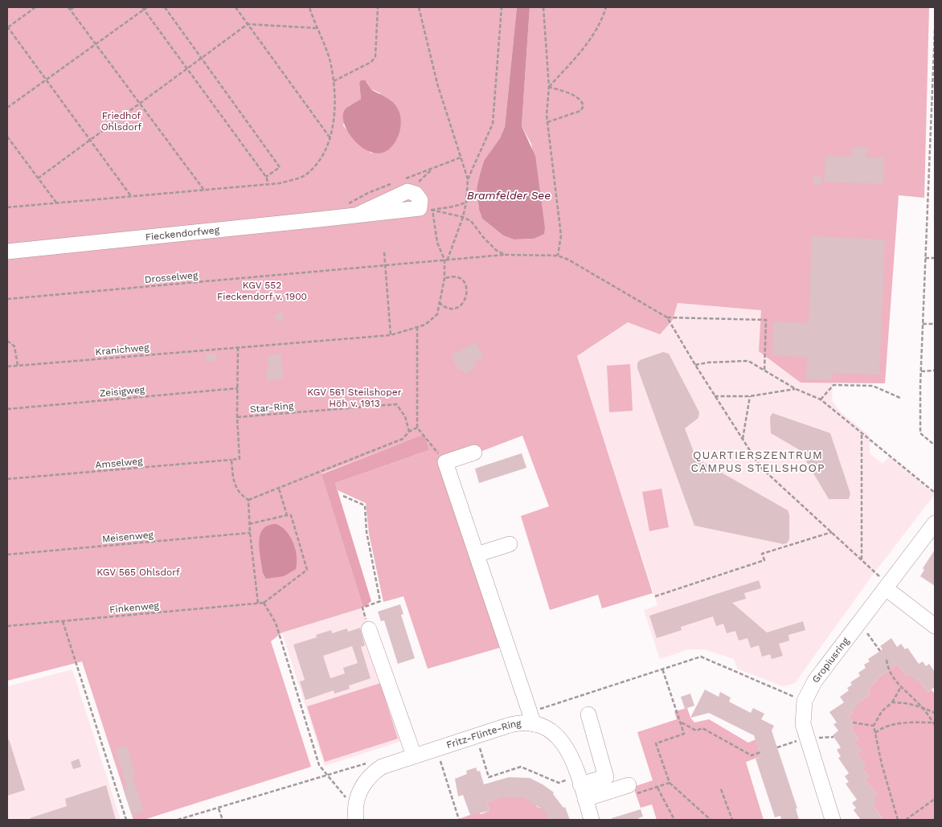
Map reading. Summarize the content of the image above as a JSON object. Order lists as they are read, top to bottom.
{
  "streets": {
    "street": ["Fieckendorfweg", "Gropiusring", "Fritz-Flinte-Ring"],
    "path": [
      "Drosselweg",
      "Kranichweg",
      "Zeisigweg",
      "Star-Ring",
      "Amselweg",
      "Meisenweg",
      "Finkenweg"
    ]
  },
  "districts": ["QUARTIERSZENTRUM CAMPUS STEILSHOOP"],
  "water": ["Bramfelder See"],
  "parks": [
    "Friedhof Ohlsdorf",
    "KGV 552 Fieckendorf v. 1900",
    "KGV 561 Steilshoper Höh v. 1913",
    "KGV 565 Ohlsdorf"
  ]
}
